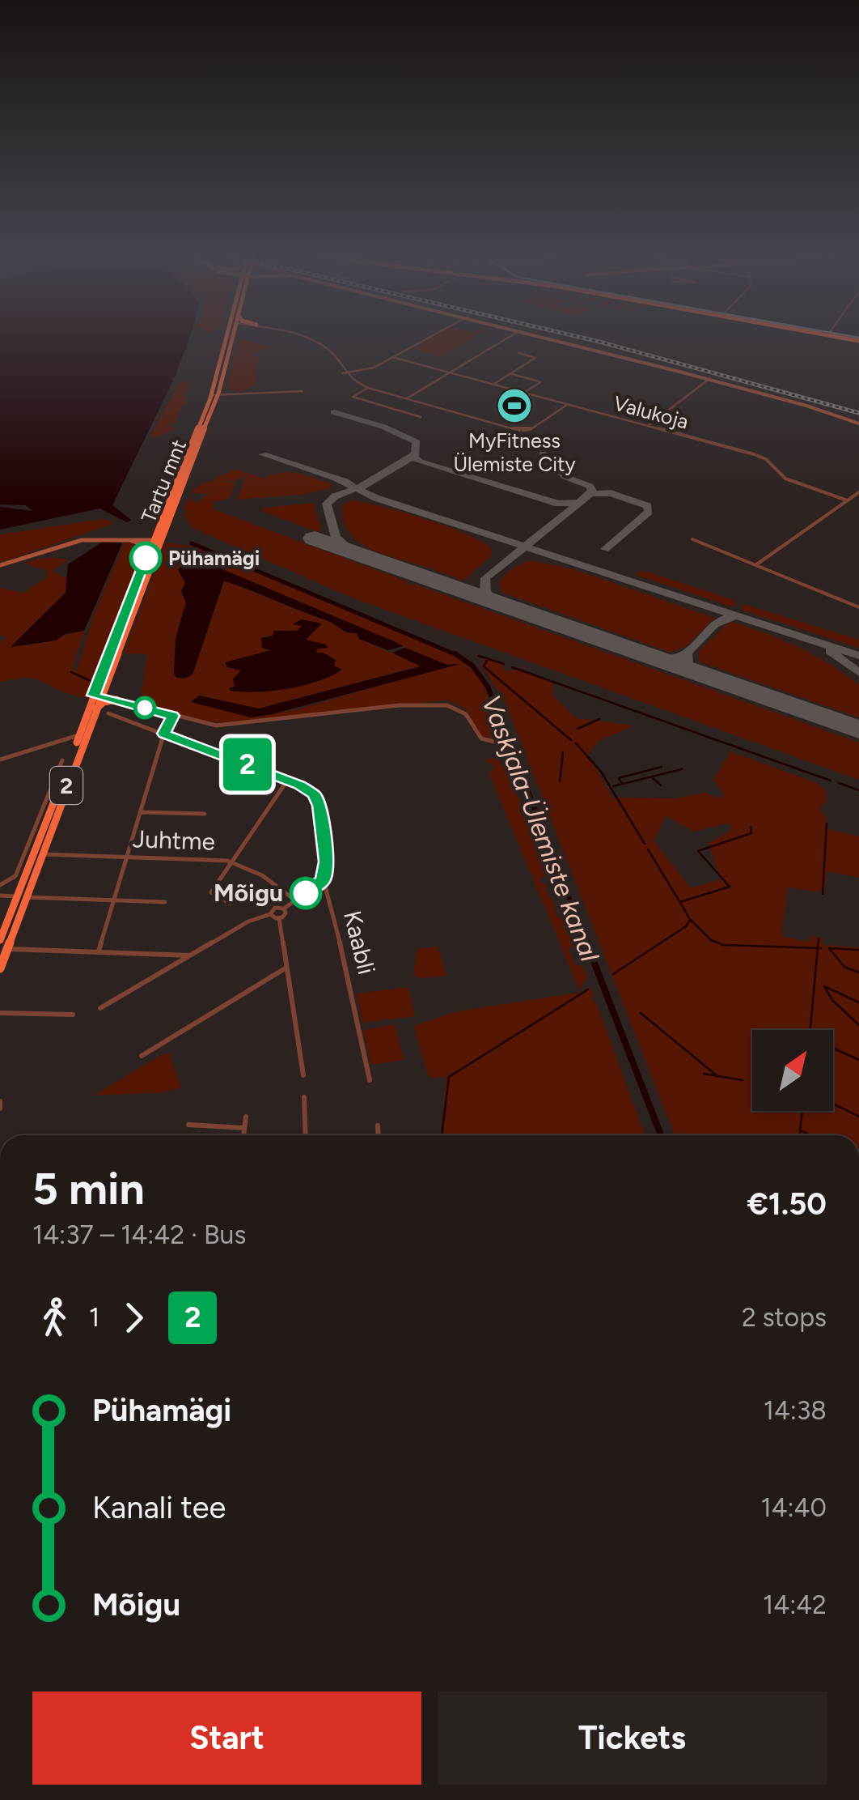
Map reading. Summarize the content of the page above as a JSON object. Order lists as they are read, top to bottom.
{
  "streets": {
    "highway": ["Tartu mnt", "2"],
    "street": ["Valukoja", "Juhtme", "Kaabli"]
  },
  "crossings": [
    ["Tartu mnt", "Juhtme"]
  ],
  "water": ["Vaskjala-Ülemiste kanal"],
  "places": {
    "sports": ["MyFitness Ülemiste City"],
    "other": ["Pühamägi", "Mõigu"]
  },
  "lines": ["bus line 2"],
  "north": "top right",
  "page": {
    "on_map": "2",
    "heading": ["5 min", "14:37 – 14:42 · Bus", "€1.50"],
    "legs": ["1", "2", "2 stops"],
    "list": [
      {
        "name": "Pühamägi",
        "value": "14:38"
      },
      {
        "name": "Kanali tee",
        "value": "14:40"
      },
      {
        "name": "Mõigu",
        "value": "14:42"
      }
    ],
    "buttons": ["Start", "Tickets"]
  }
}
